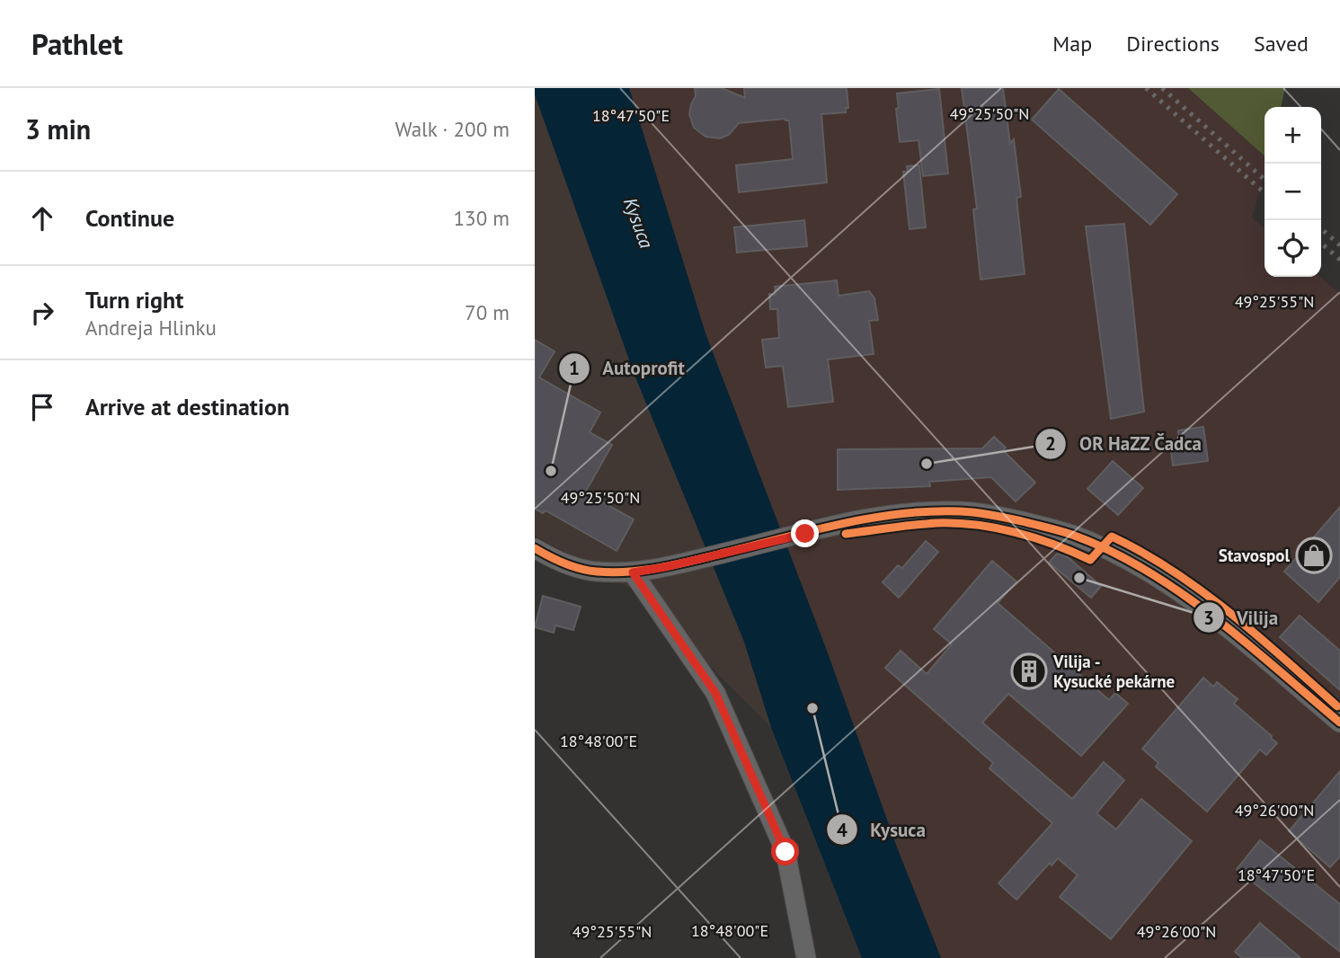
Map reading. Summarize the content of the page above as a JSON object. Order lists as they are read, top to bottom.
{
  "water": ["Kysuca"],
  "places": {
    "other": [
      "OR HaZZ Čadca",
      "Autoprofit",
      "Vilija",
      "Kysuca"
    ],
    "shop": ["Stavospol"],
    "building": ["Vilija - Kysucké pekárne"]
  },
  "page": {
    "header": "Pathlet",
    "nav": ["Map", "Directions", "Saved"],
    "heading": ["3 min", "Walk · 200 m"],
    "map_buttons": ["+", "−"],
    "list": [
      ["Continue", "130 m"],
      ["Turn right", "Andreja Hlinku", "70 m"],
      "Arrive at destination"
    ]
  },
  "coordinates": [
    "49°25'50\"N",
    "18°47'50\"E",
    "49°25'55\"N",
    "18°48'00\"E",
    "49°26'00\"N"
  ]
}
